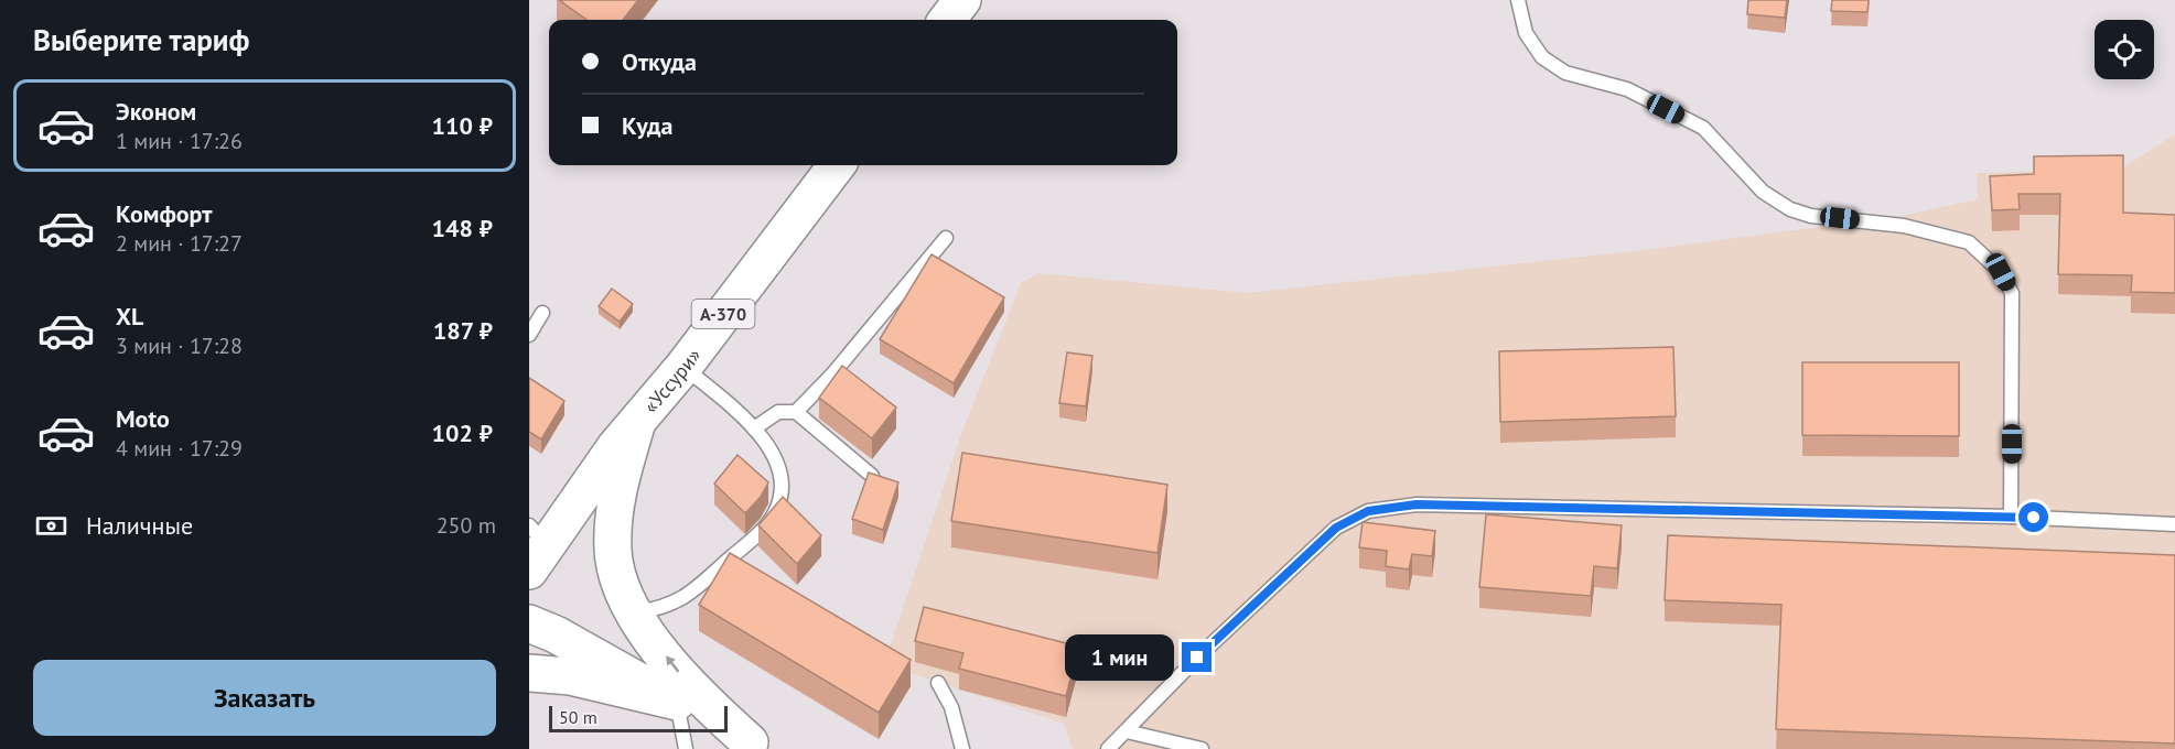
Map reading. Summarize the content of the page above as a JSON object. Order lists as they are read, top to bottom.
{
  "streets": {
    "main road": ["А-370", "«Уссури»"]
  },
  "scale_bar": "50 m",
  "page": {
    "heading": "Выберите тариф",
    "banner": ["Откуда", "Куда"],
    "list": [
      {
        "name": "Эконом",
        "note": "1 мин · 17:26",
        "value": "110 ₽"
      },
      {
        "name": "Комфорт",
        "note": "2 мин · 17:27",
        "value": "148 ₽"
      },
      {
        "name": "XL",
        "note": "3 мин · 17:28",
        "value": "187 ₽"
      },
      {
        "name": "Moto",
        "note": "4 мин · 17:29",
        "value": "102 ₽"
      }
    ],
    "pay": ["Наличные", "250 m"],
    "bubble": "1 мин",
    "buttons": "Заказать",
    "scale": "50 m"
  }
}
